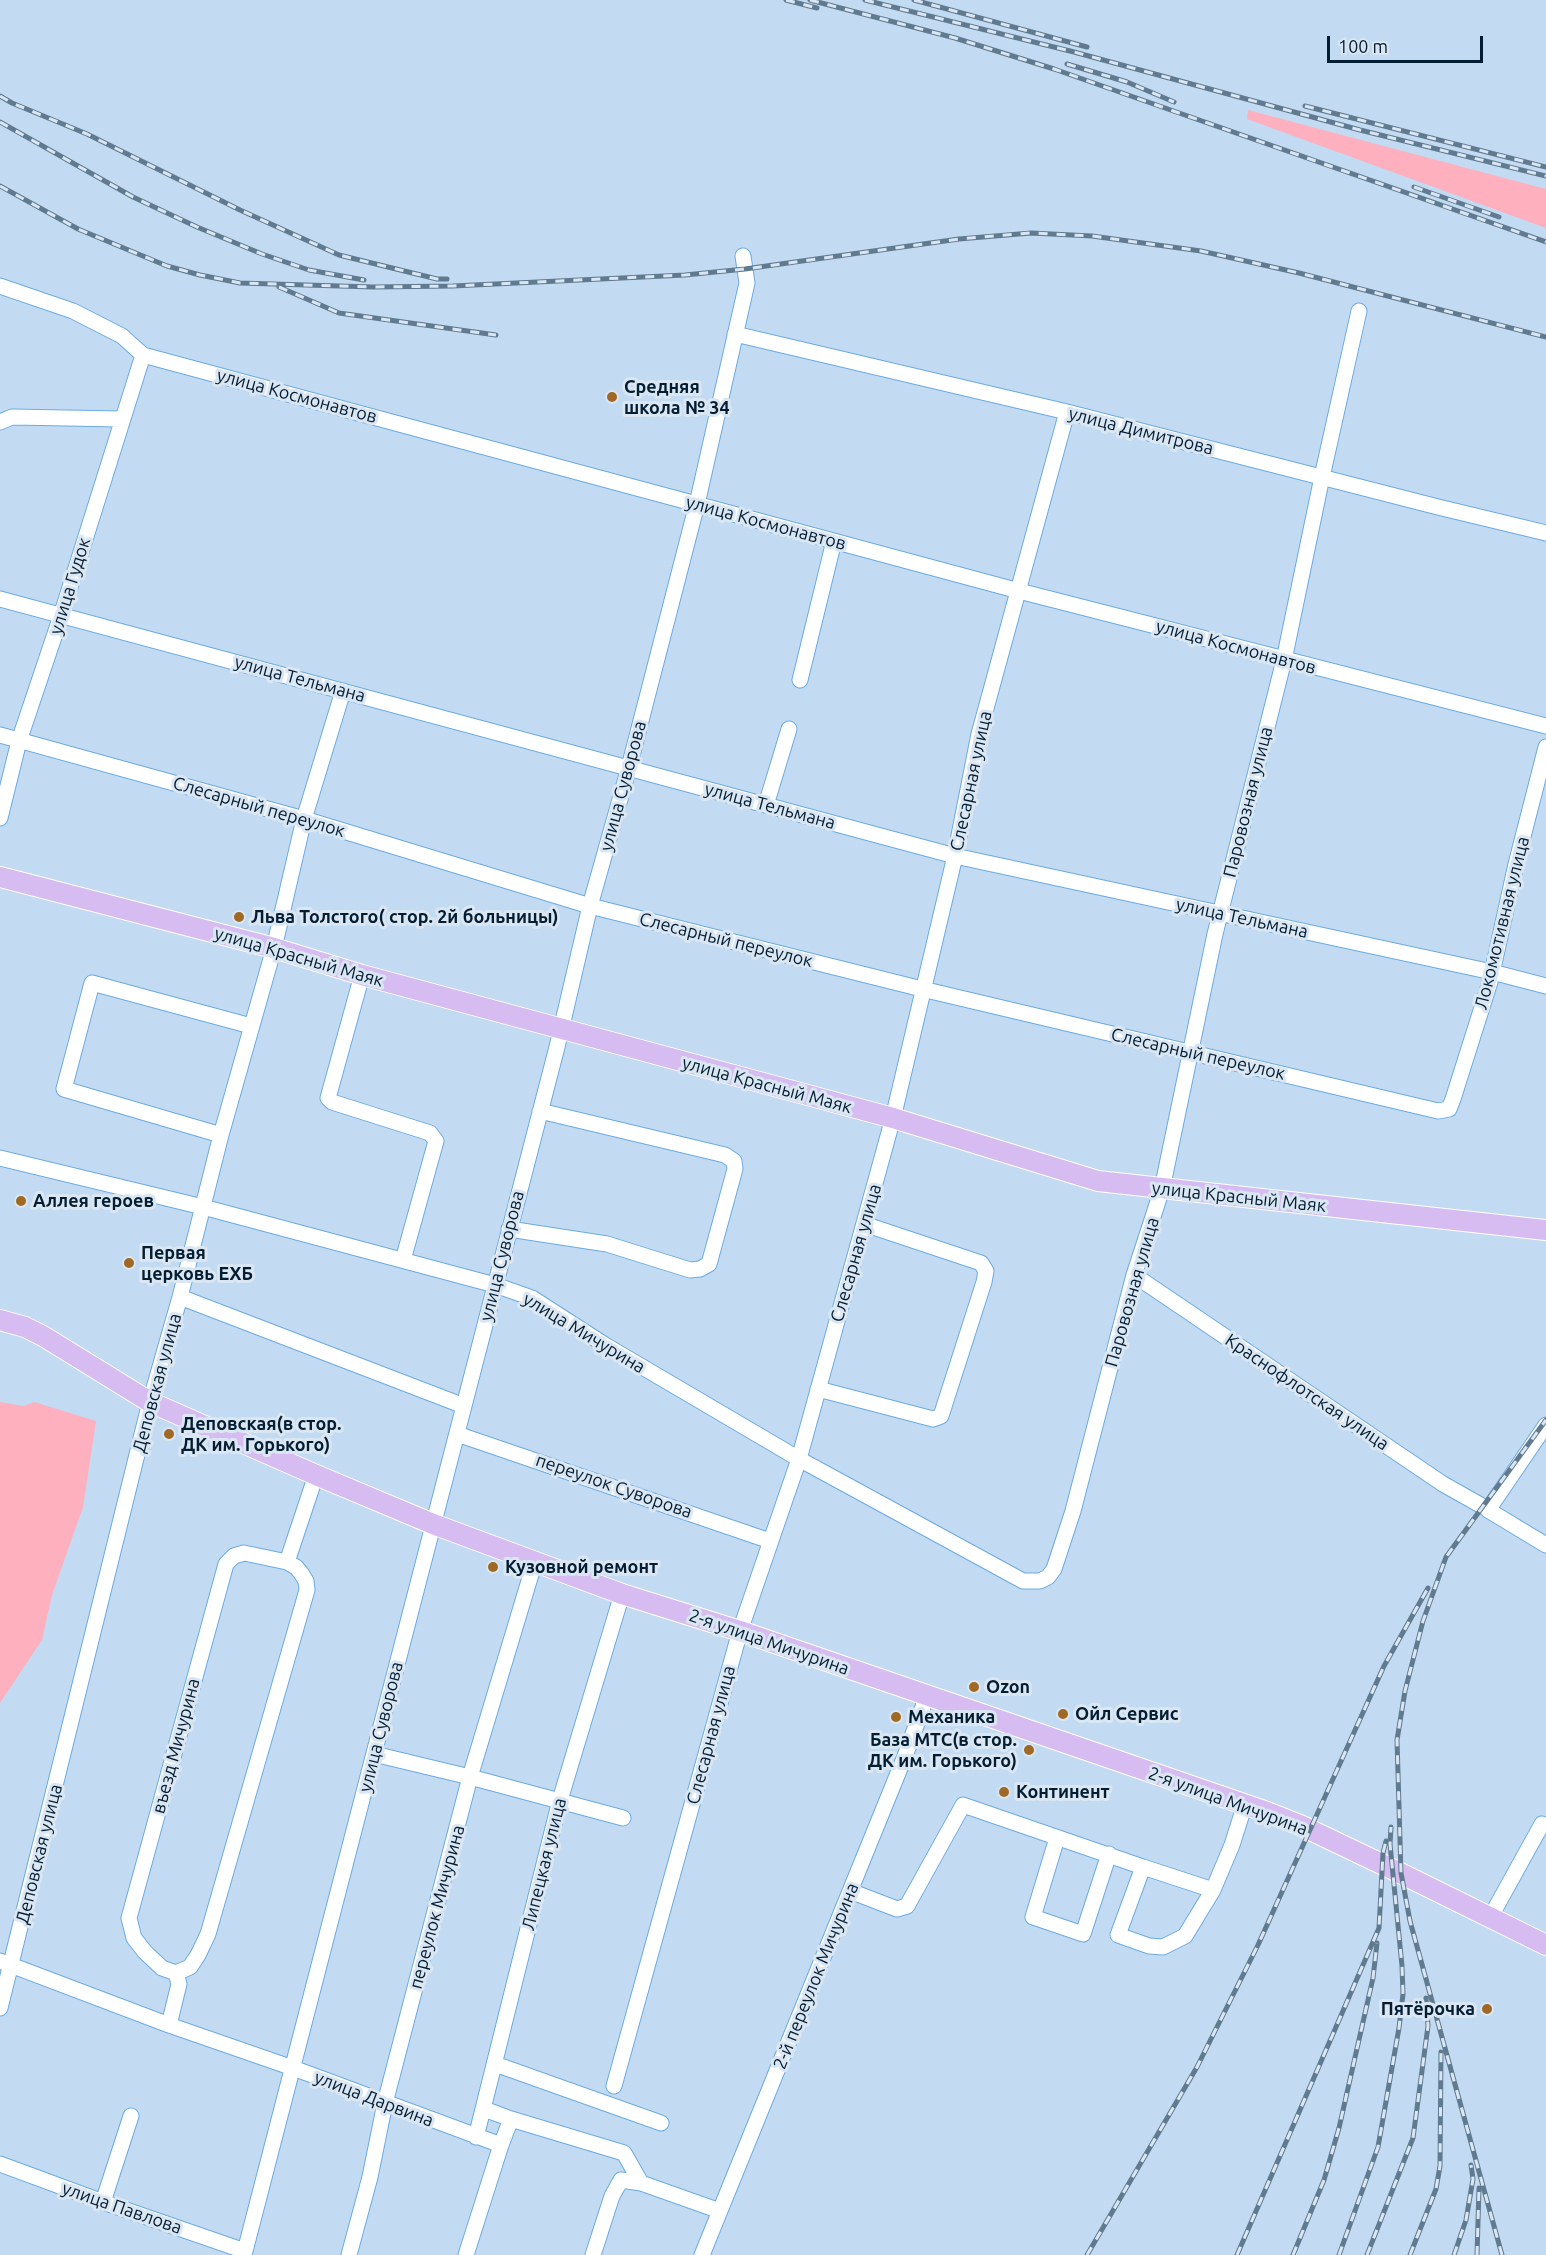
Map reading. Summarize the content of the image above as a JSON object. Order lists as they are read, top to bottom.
{
  "streets": {
    "main road": ["улица Красный Маяк", "2-я улица Мичурина"],
    "street": [
      "улица Космонавтов",
      "улица Димитрова",
      "улица Гудок",
      "улица Тельмана",
      "Слесарная улица",
      "улица Суворова",
      "Паровозная улица",
      "Слесарный переулок",
      "Локомотивная улица",
      "улица Мичурина",
      "Деповская улица",
      "Краснофлотская улица",
      "переулок Суворова",
      "въезд Мичурина",
      "Липецкая улица",
      "переулок Мичурина",
      "2-й переулок Мичурина",
      "улица Дарвина",
      "улица Павлова"
    ]
  },
  "crossings": [
    ["улица Космонавтов", "улица Гудок"],
    ["улица Космонавтов", "Слесарная улица"],
    ["улица Космонавтов", "улица Суворова"],
    ["улица Космонавтов", "Паровозная улица"],
    ["улица Димитрова", "Слесарная улица"],
    ["улица Димитрова", "улица Суворова"],
    ["улица Димитрова", "Паровозная улица"],
    ["улица Гудок", "улица Тельмана"],
    ["улица Гудок", "Слесарный переулок"],
    ["улица Тельмана", "Слесарная улица"],
    ["улица Тельмана", "улица Суворова"],
    ["улица Тельмана", "Паровозная улица"],
    ["улица Тельмана", "Локомотивная улица"],
    ["улица Тельмана", "Деповская улица"],
    ["Слесарная улица", "Слесарный переулок"],
    ["Слесарная улица", "улица Красный Маяк"],
    ["Слесарная улица", "улица Мичурина"],
    ["Слесарная улица", "переулок Суворова"],
    ["Слесарная улица", "2-я улица Мичурина"],
    ["улица Суворова", "Слесарный переулок"],
    ["улица Суворова", "улица Красный Маяк"],
    ["улица Суворова", "улица Мичурина"],
    ["улица Суворова", "переулок Суворова"],
    ["улица Суворова", "2-я улица Мичурина"],
    ["улица Суворова", "улица Дарвина"],
    ["улица Суворова", "улица Павлова"],
    ["Паровозная улица", "Слесарный переулок"],
    ["Паровозная улица", "улица Красный Маяк"],
    ["Паровозная улица", "улица Мичурина"],
    ["Паровозная улица", "Краснофлотская улица"],
    ["Слесарный переулок", "Локомотивная улица"],
    ["Слесарный переулок", "Деповская улица"],
    ["улица Красный Маяк", "Деповская улица"],
    ["улица Мичурина", "Деповская улица"],
    ["Деповская улица", "2-я улица Мичурина"],
    ["Деповская улица", "улица Дарвина"],
    ["2-я улица Мичурина", "Липецкая улица"],
    ["2-я улица Мичурина", "переулок Мичурина"],
    ["2-я улица Мичурина", "2-й переулок Мичурина"],
    ["Липецкая улица", "улица Дарвина"],
    ["переулок Мичурина", "улица Дарвина"]
  ],
  "places": [
    "Средняя школа № 34",
    "Льва Толстого( стор. 2й больницы)",
    "Аллея героев",
    "Первая церковь ЕХБ",
    "Деповская(в стор. ДК им. Горького)",
    "Кузовной ремонт",
    "Ozon",
    "Ойл Сервис",
    "Механика",
    "База МТС(в стор. ДК им. Горького)",
    "Континент",
    "Пятёрочка"
  ],
  "scale_bar": "100 m"
}
